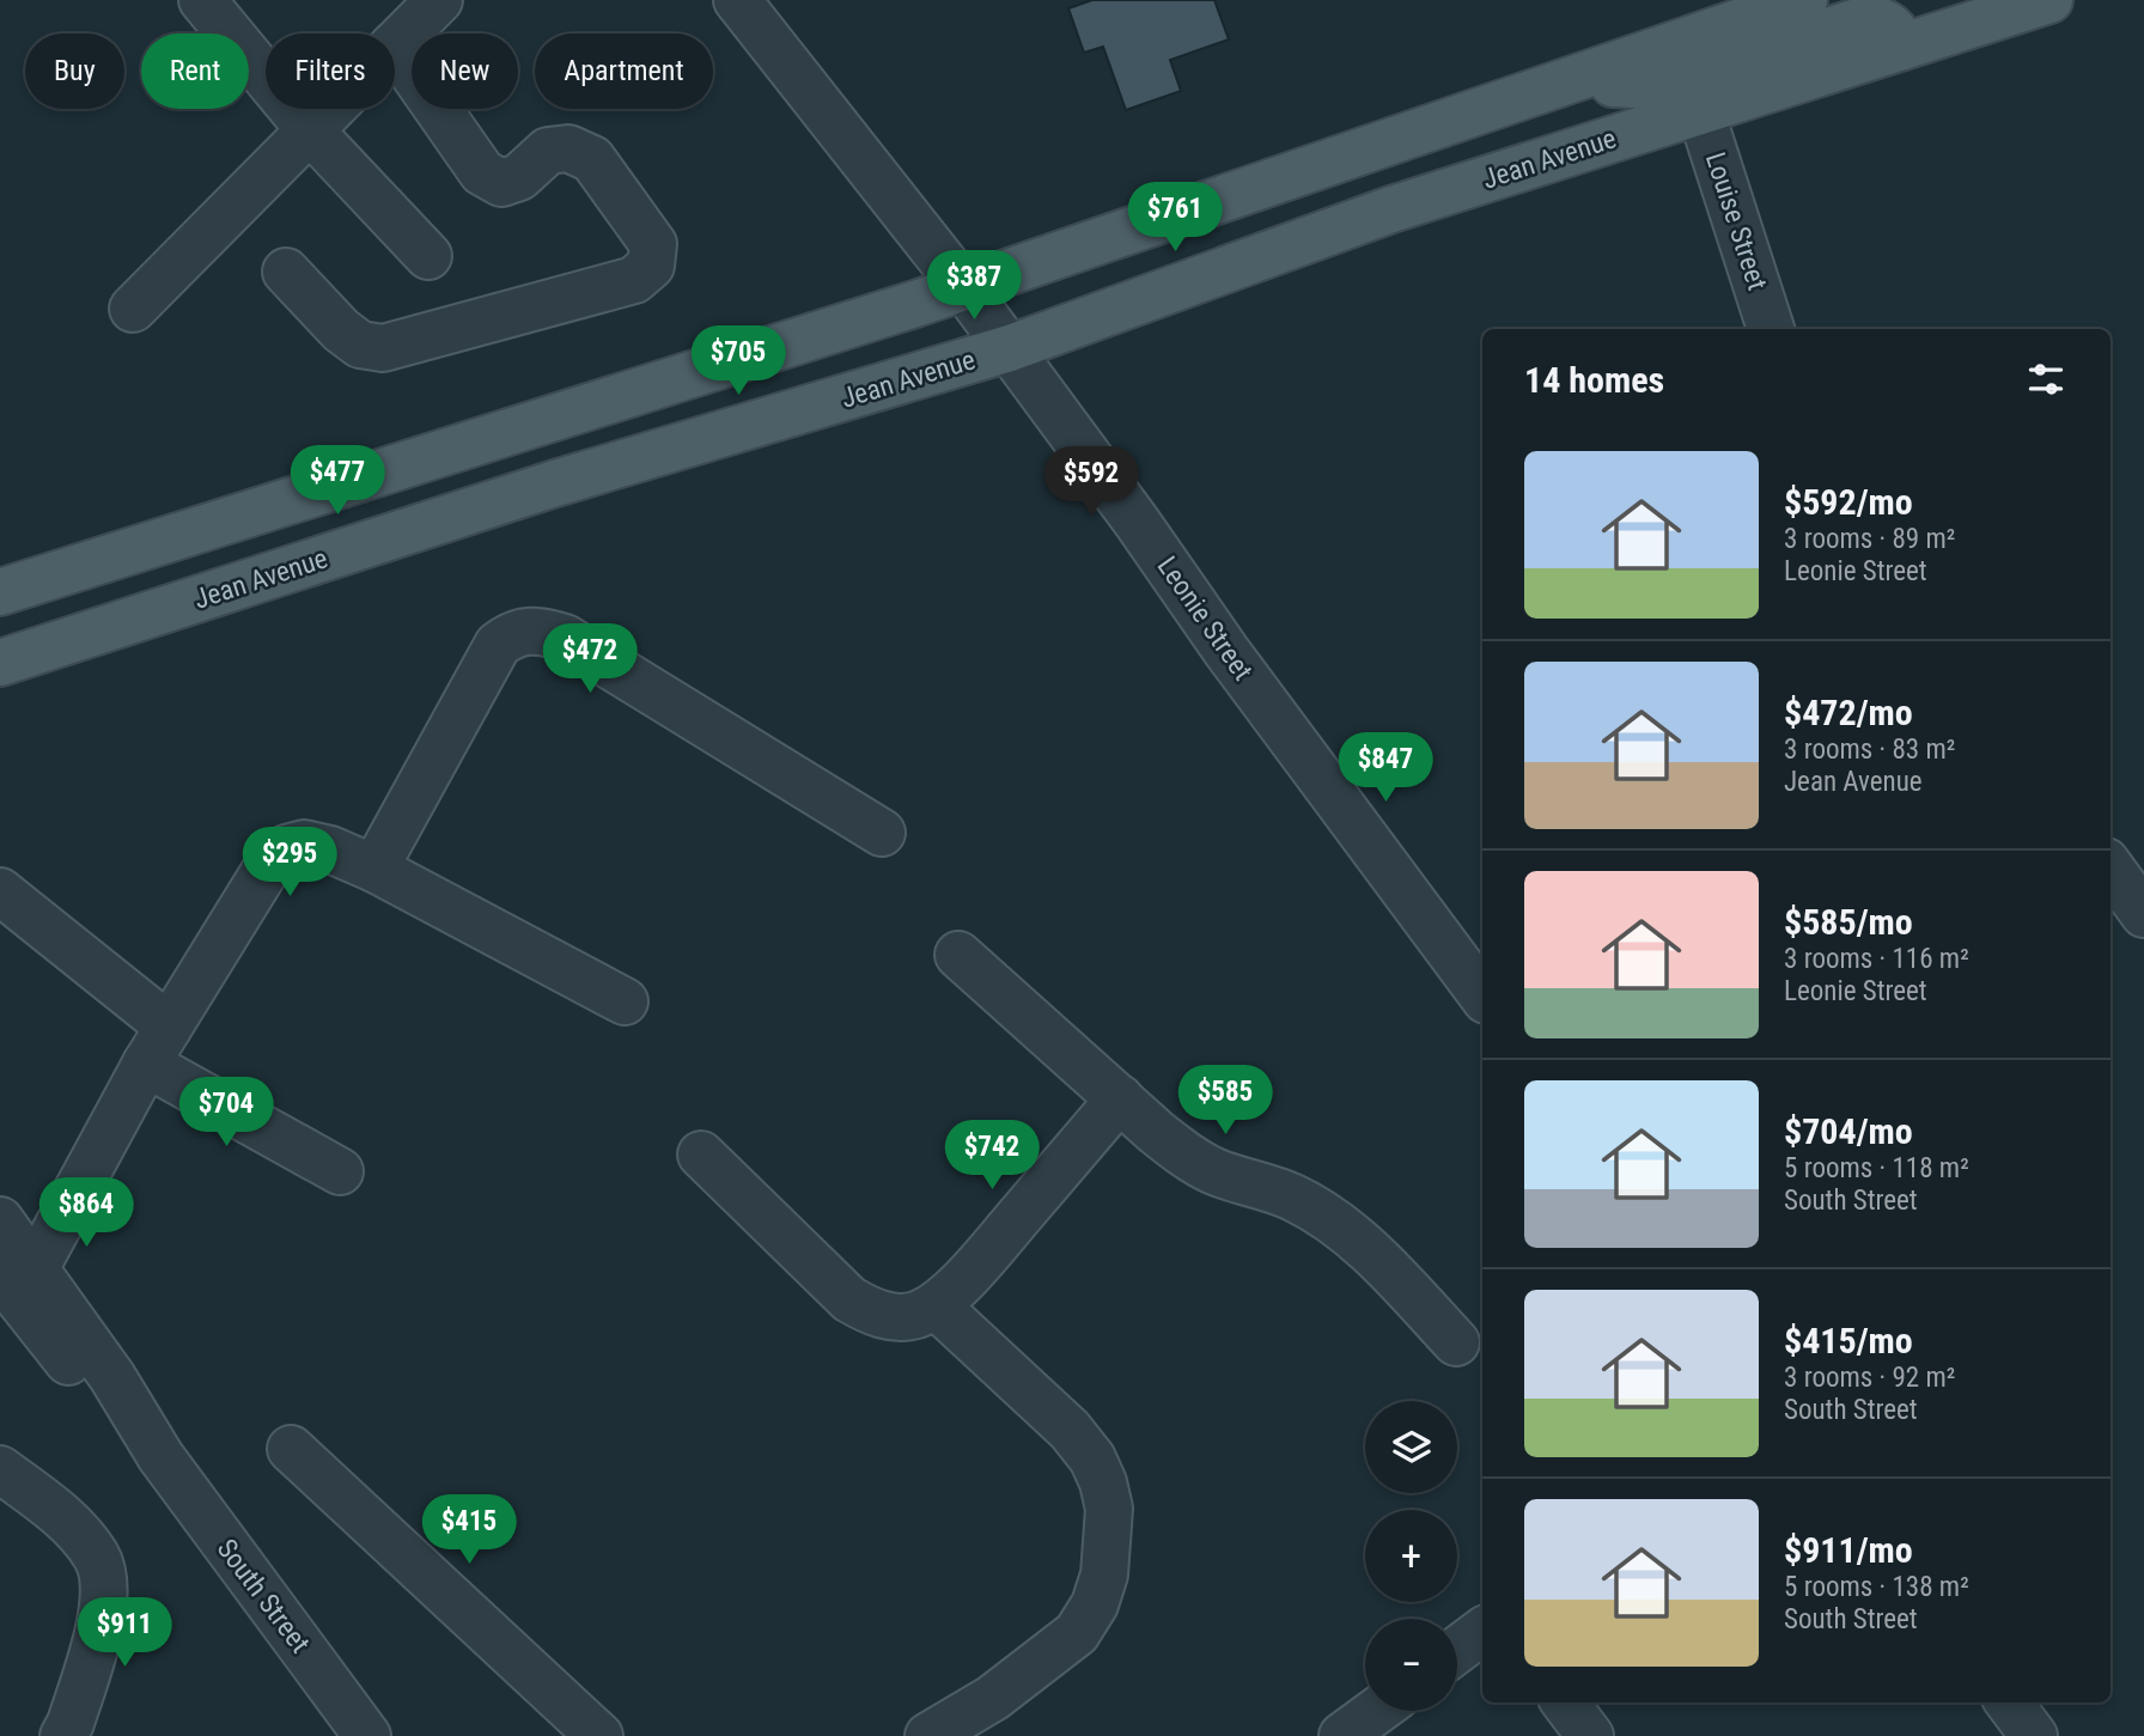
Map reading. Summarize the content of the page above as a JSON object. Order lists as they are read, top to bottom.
{
  "streets": {
    "main road": ["Jean Avenue"],
    "street": ["Louise Street", "Leonie Street", "South Street"]
  },
  "crossings": [
    ["Jean Avenue", "Louise Street"],
    ["Jean Avenue", "Leonie Street"]
  ],
  "page": {
    "chip": [
      "Buy",
      "Rent",
      "Filters",
      "New",
      "Apartment"
    ],
    "price": [
      "$761",
      "$387",
      "$705",
      "$477",
      "$592",
      "$472",
      "$847",
      "$295",
      "$585",
      "$704",
      "$742",
      "$864",
      "$415",
      "$911"
    ],
    "heading": "14 homes",
    "list": [
      {
        "name": "$592/mo",
        "note": "3 rooms · 89 m² · Leonie Street"
      },
      {
        "name": "$472/mo",
        "note": "3 rooms · 83 m² · Jean Avenue"
      },
      {
        "name": "$585/mo",
        "note": "3 rooms · 116 m² · Leonie Street"
      },
      {
        "name": "$704/mo",
        "note": "5 rooms · 118 m² · South Street"
      },
      {
        "name": "$415/mo",
        "note": "3 rooms · 92 m² · South Street"
      },
      {
        "name": "$911/mo",
        "note": "5 rooms · 138 m² · South Street"
      }
    ],
    "map_buttons": ["+", "−"]
  }
}
